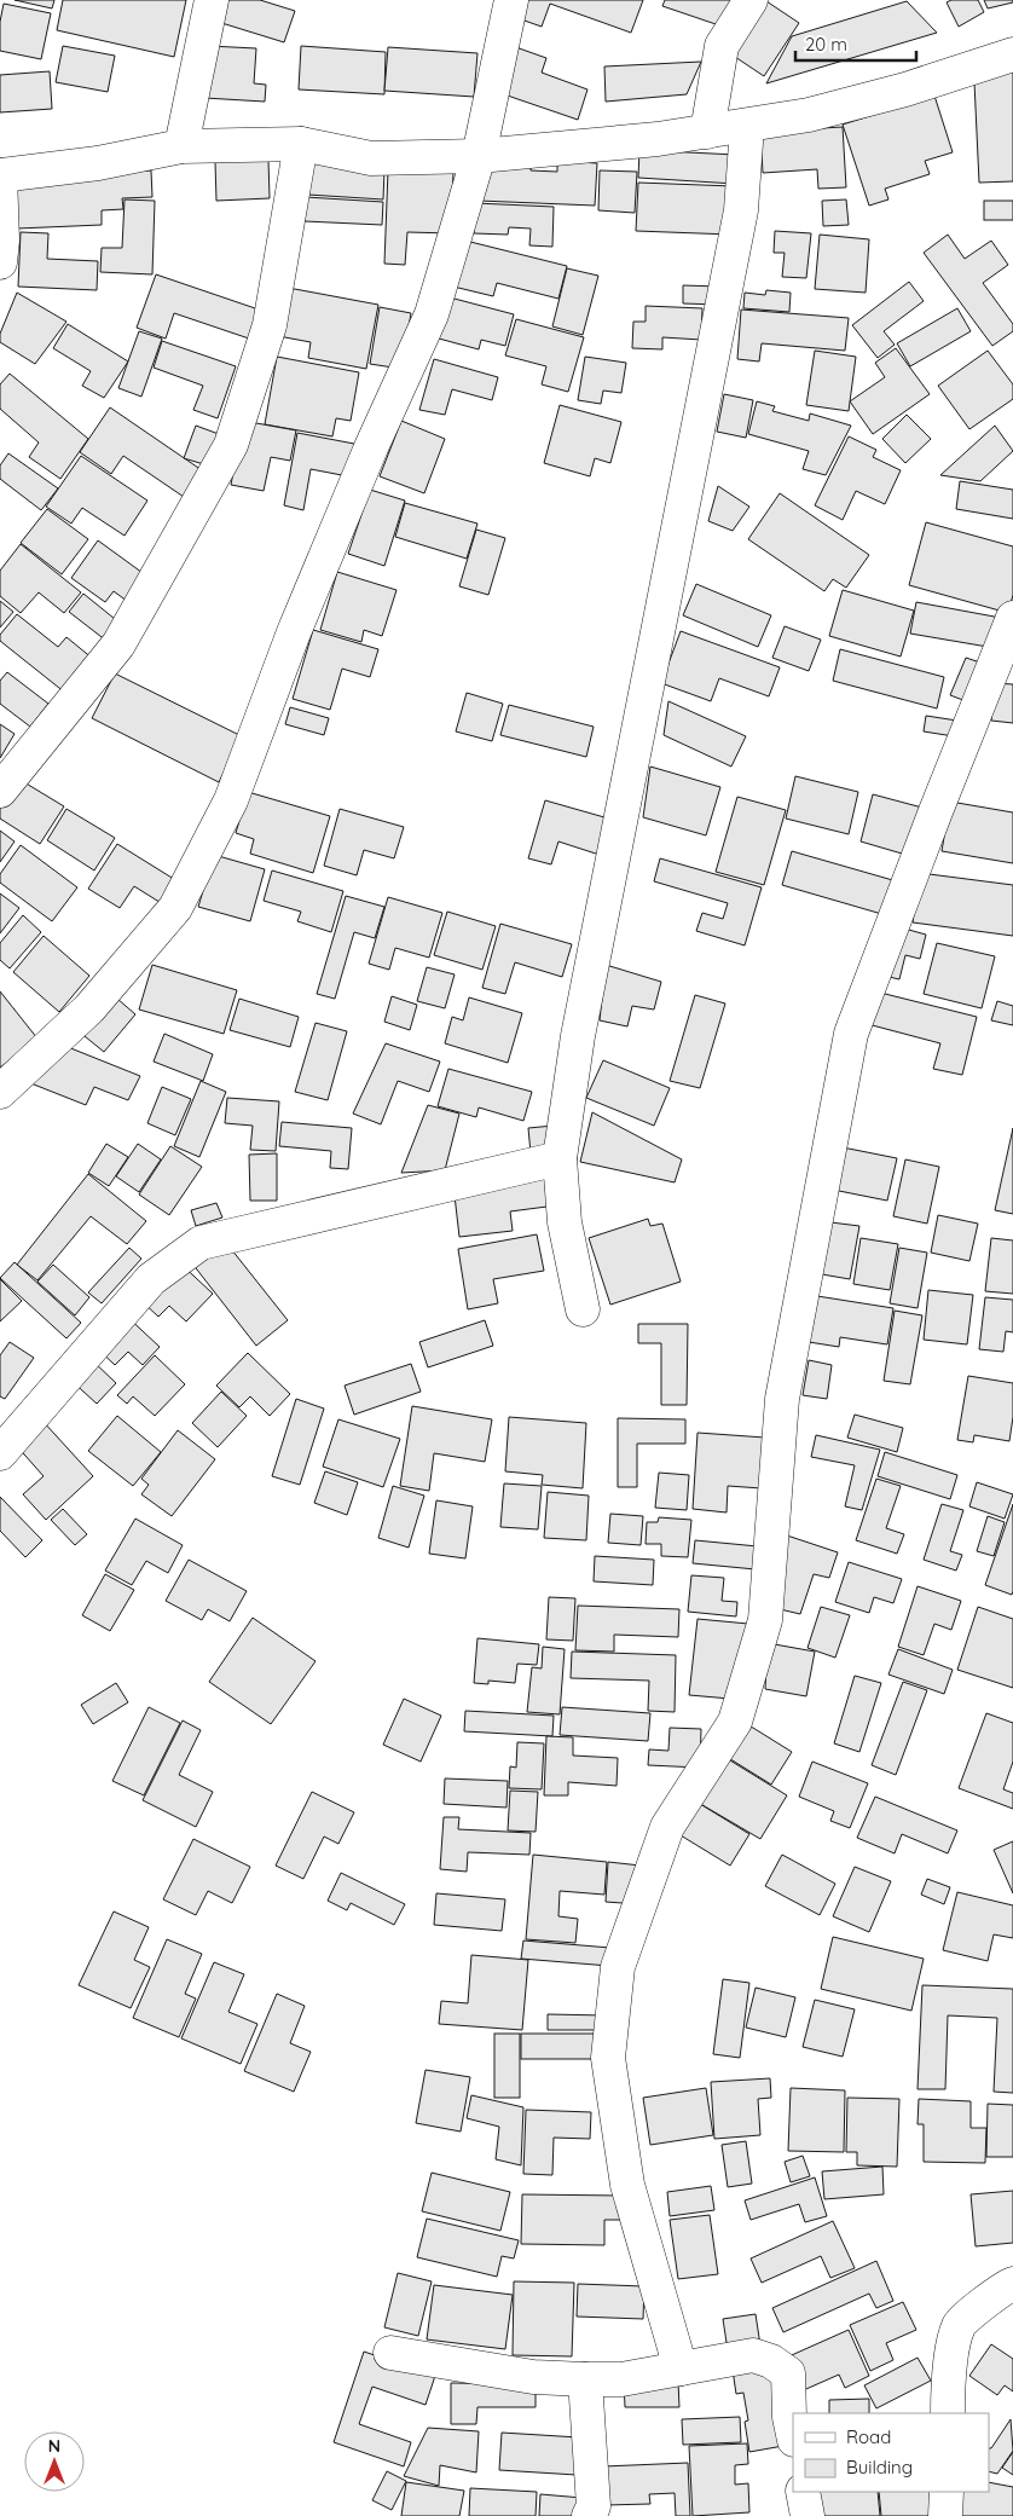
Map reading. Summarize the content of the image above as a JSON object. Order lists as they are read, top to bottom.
{
  "legend": ["Road", "Building"],
  "scale_bar": "20 m",
  "north": "top"
}
